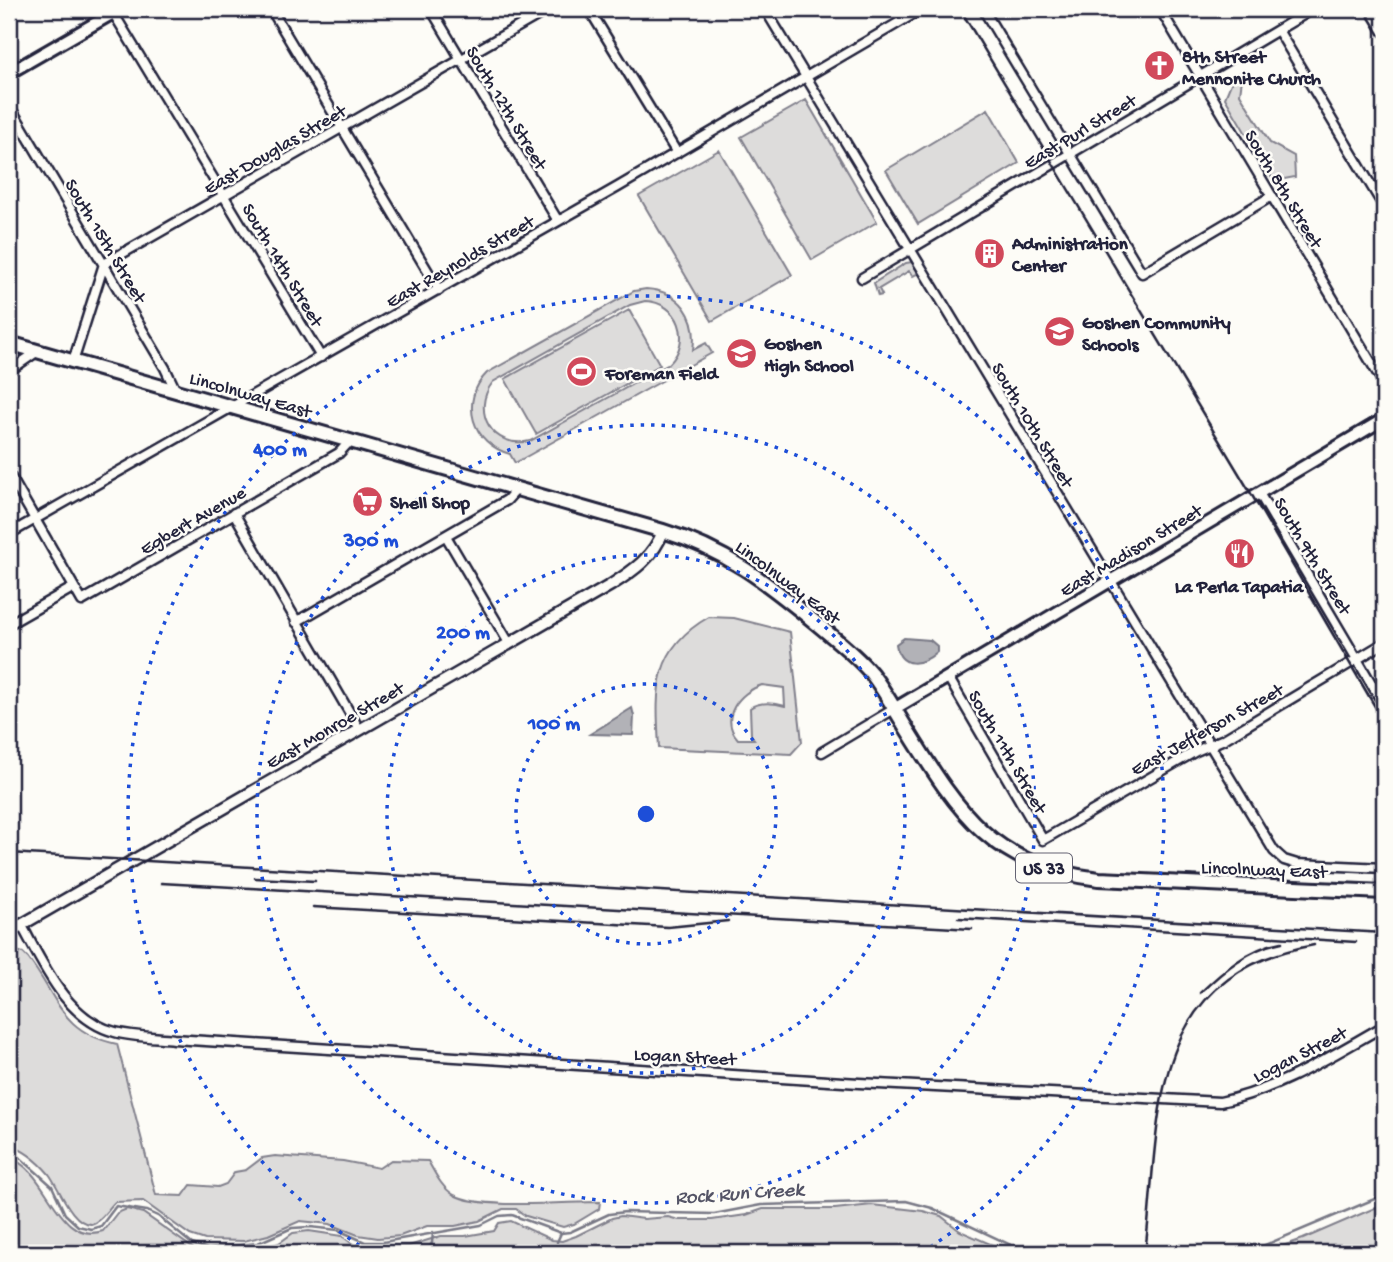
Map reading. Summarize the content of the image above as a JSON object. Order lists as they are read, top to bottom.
{
  "streets": {
    "highway": ["Lincolnway East", "US 33"],
    "main road": ["East Madison Street"],
    "street": [
      "South 12th Street",
      "East Purl Street",
      "East Douglas Street",
      "South 8th Street",
      "South 15th Street",
      "East Reynolds Street",
      "South 14th Street",
      "South 10th Street",
      "Egbert Avenue",
      "South 9th Street",
      "East Monroe Street",
      "East Jefferson Street",
      "South 11th Street",
      "Logan Street"
    ]
  },
  "crossings": [
    ["South 12th Street", "East Douglas Street"],
    ["South 12th Street", "East Reynolds Street"],
    ["East Purl Street", "South 8th Street"],
    ["East Purl Street", "South 10th Street"],
    ["East Douglas Street", "South 15th Street"],
    ["East Douglas Street", "South 14th Street"],
    ["South 15th Street", "Lincolnway East"],
    ["East Reynolds Street", "South 14th Street"],
    ["East Reynolds Street", "Lincolnway East"],
    ["East Reynolds Street", "South 10th Street"],
    ["Lincolnway East", "Egbert Avenue"],
    ["Lincolnway East", "East Madison Street"],
    ["Lincolnway East", "East Monroe Street"],
    ["South 10th Street", "East Madison Street"],
    ["South 10th Street", "East Jefferson Street"],
    ["East Madison Street", "South 9th Street"],
    ["East Madison Street", "South 11th Street"],
    ["South 9th Street", "East Jefferson Street"],
    ["East Monroe Street", "Logan Street"],
    ["East Jefferson Street", "South 11th Street"]
  ],
  "water": ["Rock Run Creek"],
  "places": {
    "church": ["8th Street Mennonite Church"],
    "building": ["Administration Center"],
    "school or university": ["Goshen Community Schools", "Goshen High School"],
    "sports": ["Foreman Field"],
    "supermarket": ["Shell Shop"],
    "restaurant": ["La Perla Tapatia"]
  },
  "rings": [
    "400 m",
    "300 m",
    "200 m",
    "100 m"
  ]
}
